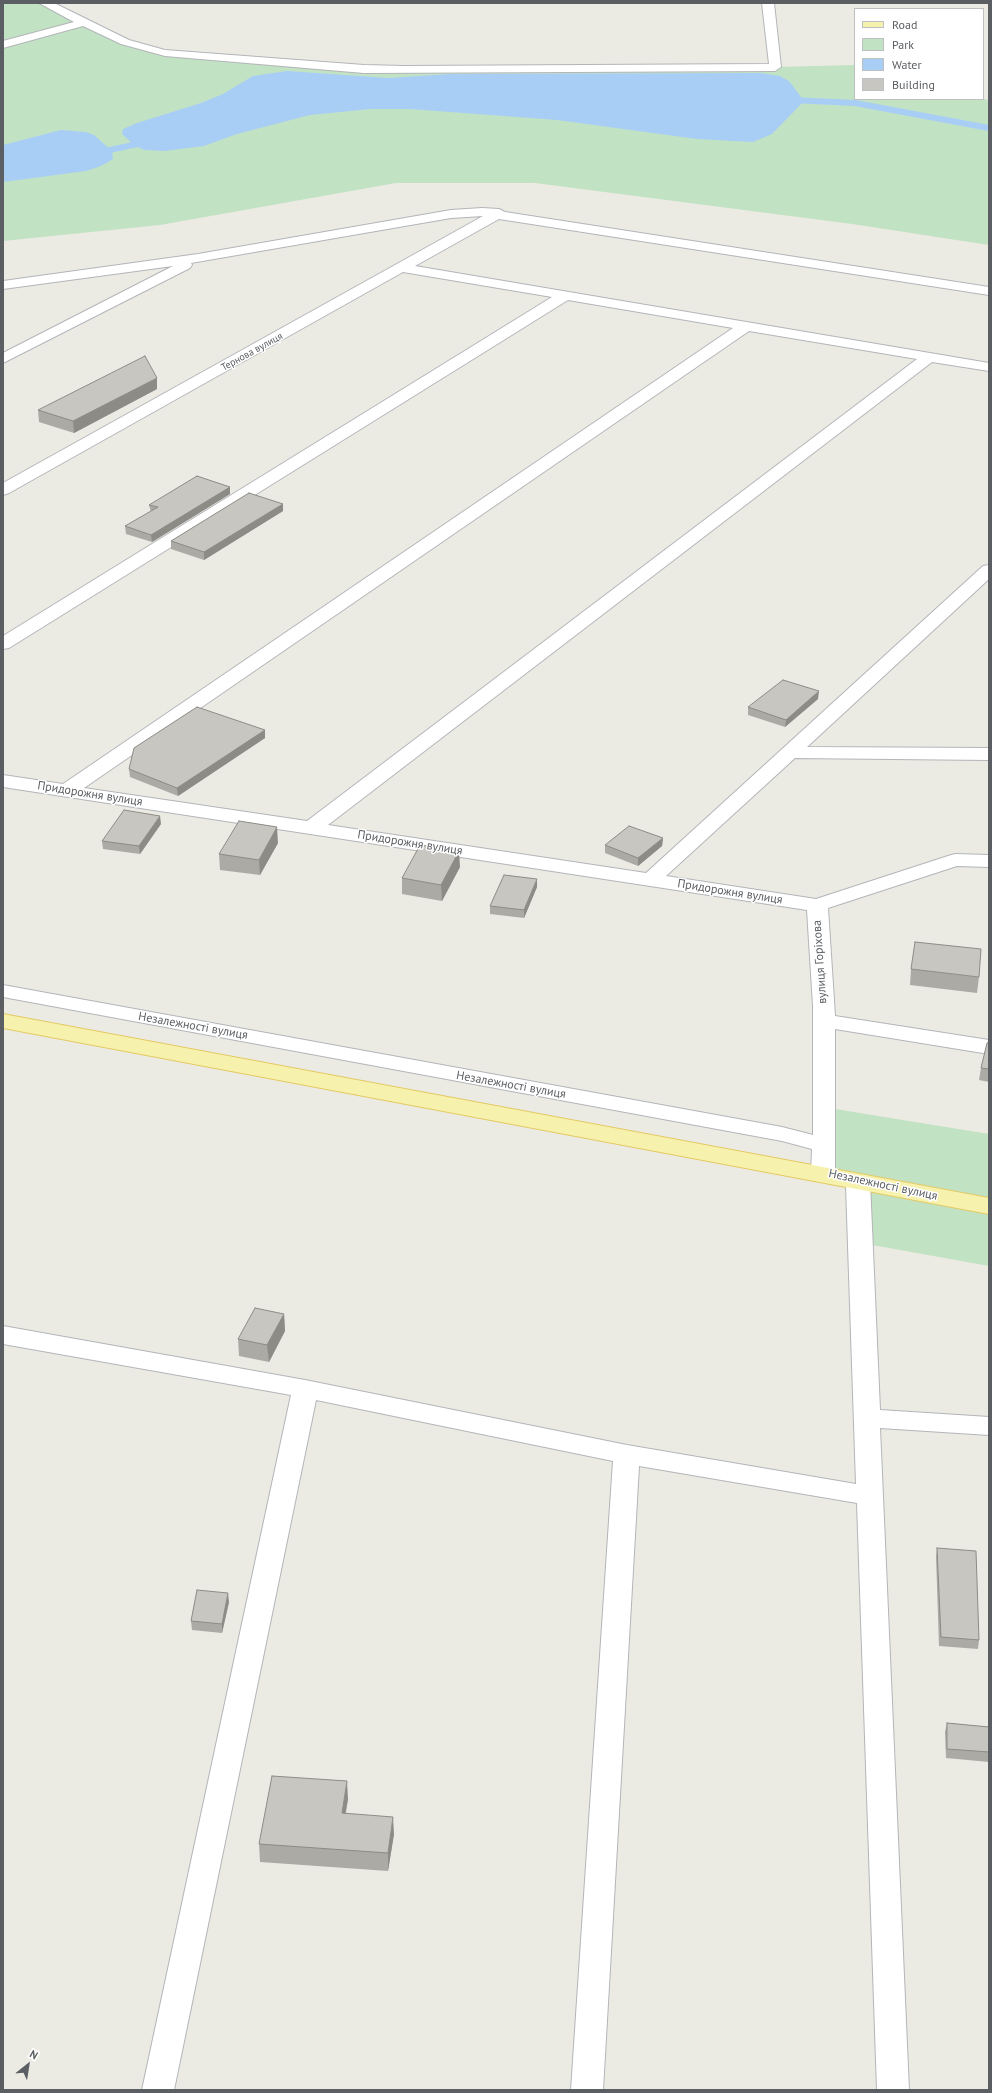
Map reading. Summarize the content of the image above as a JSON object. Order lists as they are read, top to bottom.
{
  "streets": {
    "street": [
      "Тернова вулиця",
      "Придорожня вулиця",
      "вулиця Горіхова",
      "Незалежності вулиця"
    ]
  },
  "crossings": [
    ["Придорожня вулиця", "вулиця Горіхова"],
    ["вулиця Горіхова", "Незалежності вулиця"]
  ],
  "legend": [
    "Road",
    "Park",
    "Water",
    "Building"
  ],
  "north": "top right"
}
